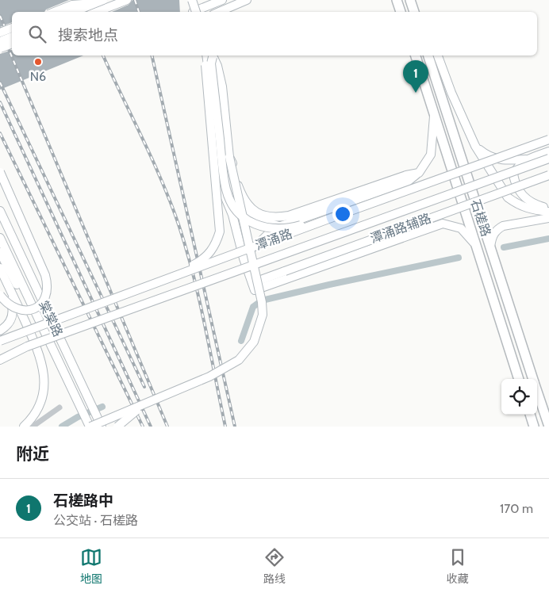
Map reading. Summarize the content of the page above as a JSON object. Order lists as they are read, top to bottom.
{
  "streets": {
    "main road": [
      "石槎路",
      "潭涌路辅路",
      "潭涌路",
      "棠棠路"
    ]
  },
  "places": ["N6"],
  "page": {
    "search": "搜索地点",
    "pins": "1",
    "heading": "附近",
    "list": [
      {
        "mark": "1",
        "name": "石槎路中",
        "note": "公交站 · 石槎路",
        "value": "170 m"
      }
    ],
    "nav": ["地图", "路线", "收藏"]
  }
}
